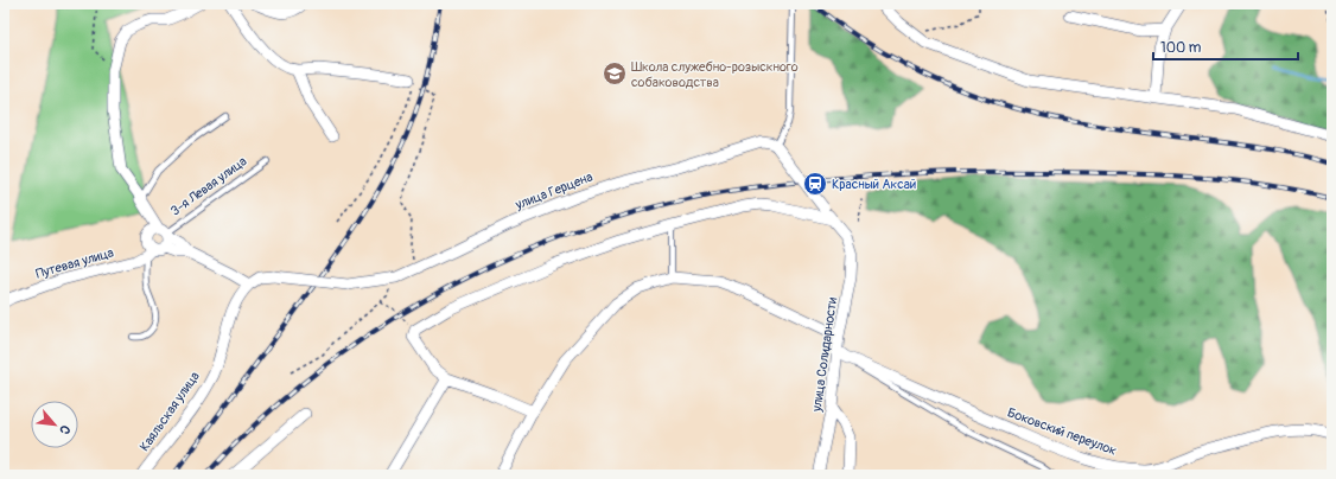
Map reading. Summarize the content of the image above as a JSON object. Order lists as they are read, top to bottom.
{
  "streets": {
    "street": [
      "улица Герцена",
      "Путевая улица",
      "улица Солидарности",
      "Каяльская улица",
      "Боковский переулок"
    ],
    "lane": ["3-я Левая улица"]
  },
  "crossings": [
    ["3-я Левая улица", "Путевая улица"],
    ["улица Герцена", "Путевая улица"],
    ["улица Герцена", "Каяльская улица"],
    ["Путевая улица", "Каяльская улица"],
    ["улица Солидарности", "Боковский переулок"]
  ],
  "places": {
    "school or university": ["Школа служебно-розыскного собаководства"],
    "station": ["Красный Аксай"]
  },
  "scale_bar": "100 m",
  "north": "bottom right"
}
